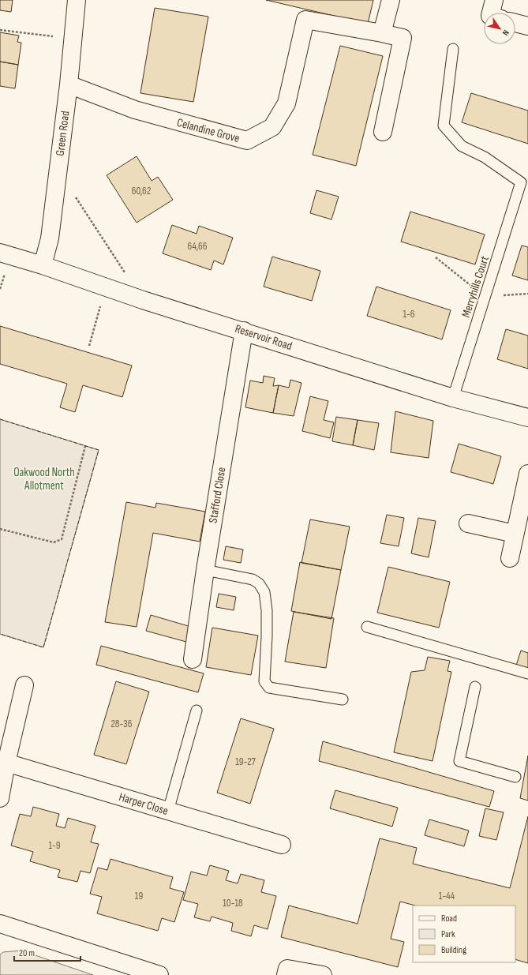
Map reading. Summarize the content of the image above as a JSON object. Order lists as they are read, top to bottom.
{
  "streets": {
    "street": [
      "Celandine Grove",
      "Green Road",
      "Reservoir Road",
      "Stafford Close",
      "Harper Close"
    ],
    "lane": ["Merryhills Court"]
  },
  "crossings": [
    ["Celandine Grove", "Green Road"],
    ["Green Road", "Reservoir Road"],
    ["Merryhills Court", "Reservoir Road"],
    ["Reservoir Road", "Stafford Close"]
  ],
  "parks": ["Oakwood North Allotment"],
  "house_numbers": [
    "60,62",
    "64,66",
    "1-6",
    "28-36",
    "19-27",
    "1-9",
    "19",
    "1-44",
    "10-18"
  ],
  "legend": ["Road", "Park", "Building"],
  "scale_bar": "20 m",
  "north": "bottom right"
}
